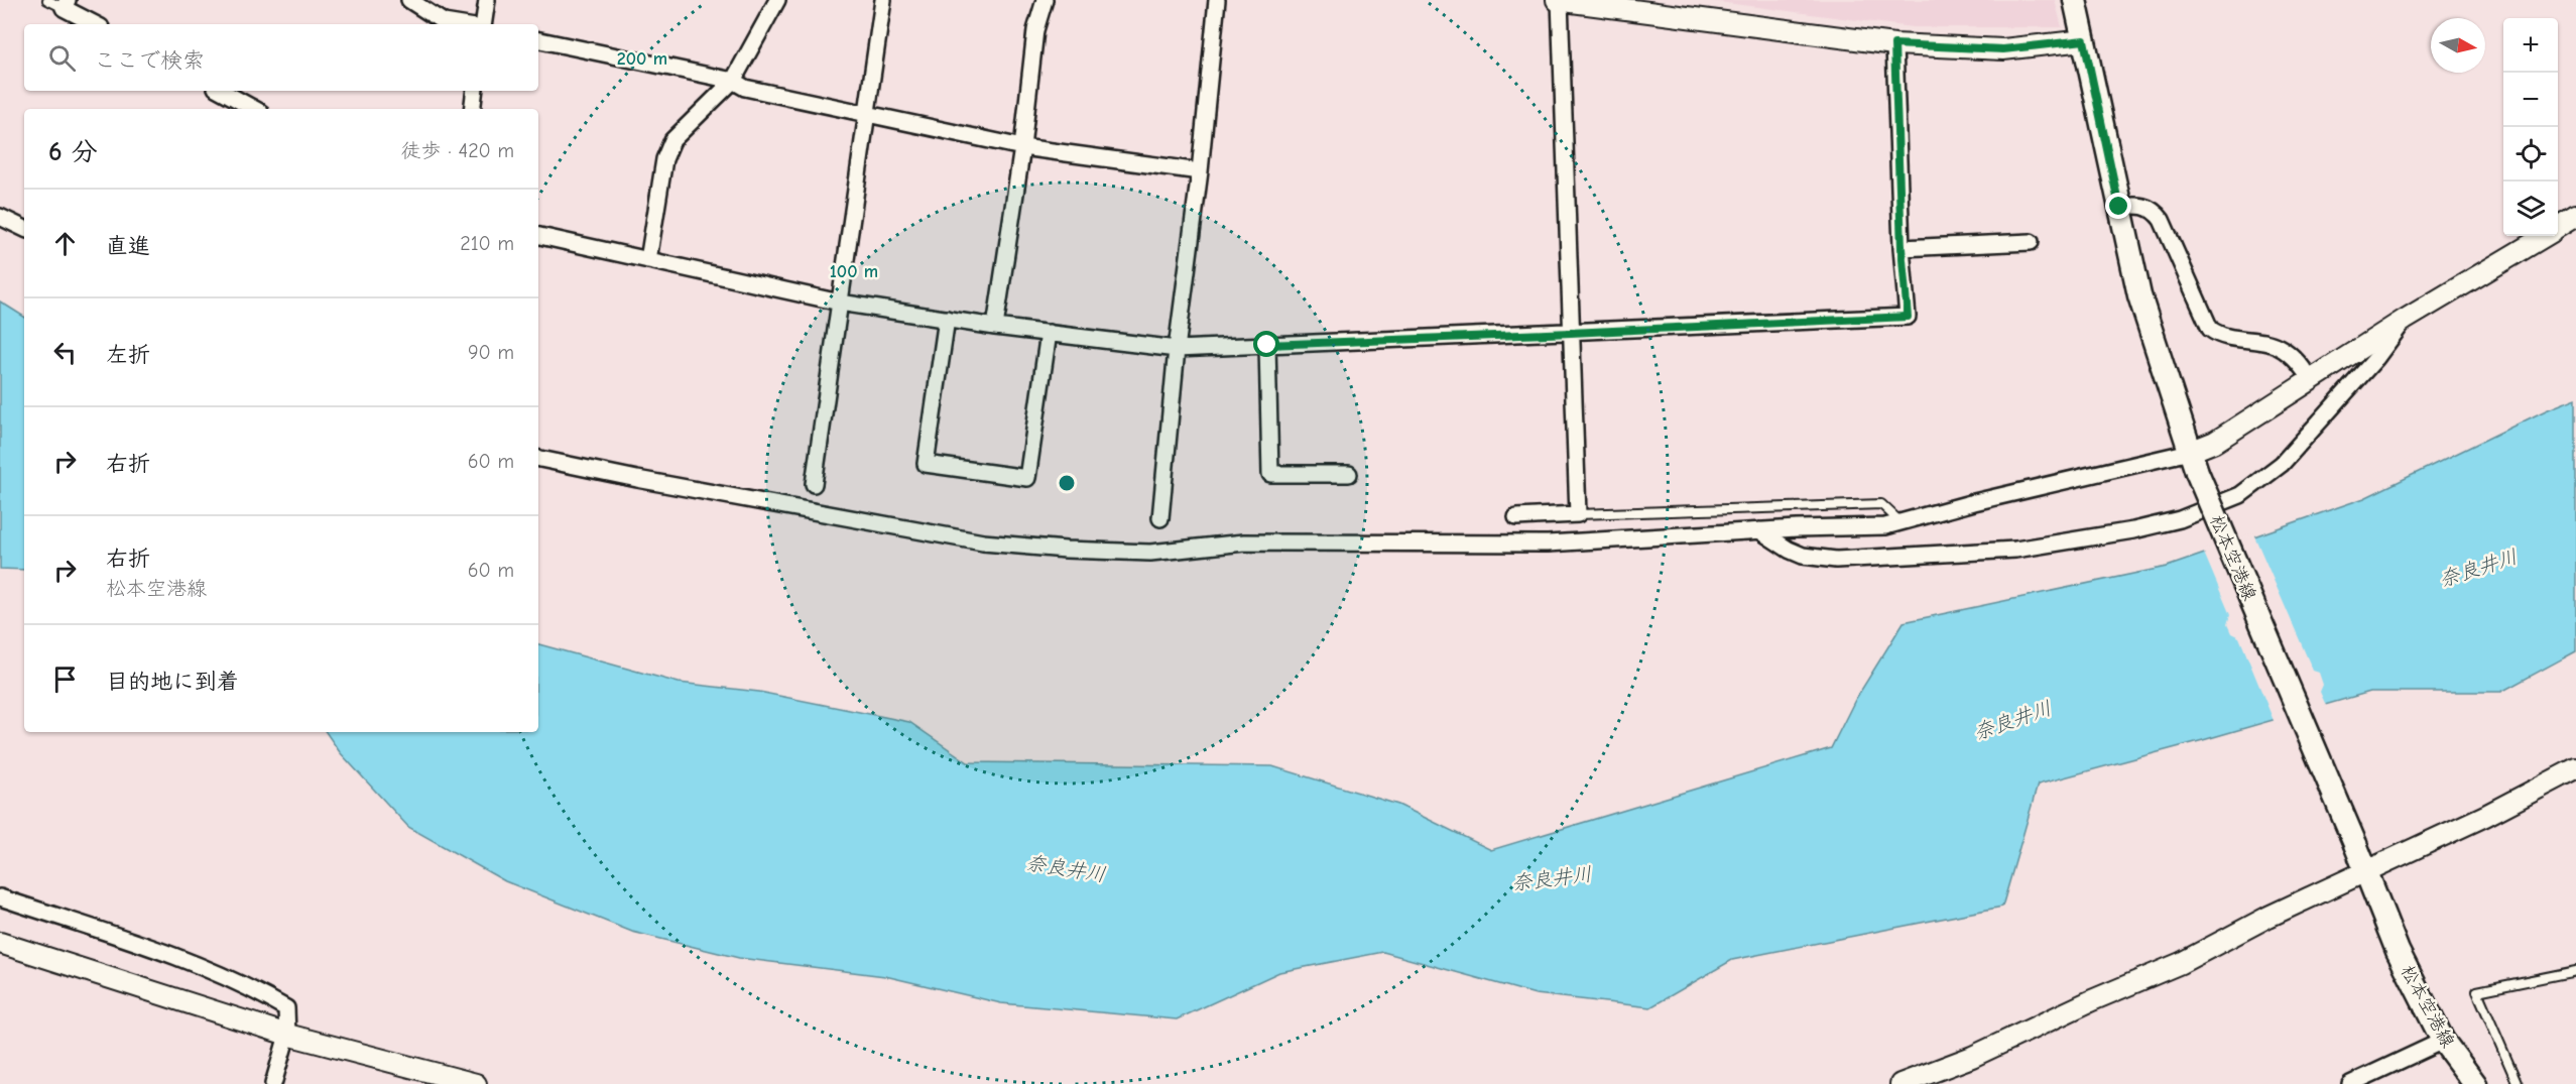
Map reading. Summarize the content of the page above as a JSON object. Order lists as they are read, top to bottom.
{
  "streets": {
    "main road": ["松本空港線"]
  },
  "water": ["奈良井川"],
  "north": "right",
  "page": {
    "map_buttons": ["+", "−"],
    "search": "ここで検索",
    "heading": ["6 分", "徒歩 · 420 m"],
    "list": [
      ["直進", "210 m"],
      ["左折", "90 m"],
      ["右折", "60 m"],
      ["右折", "松本空港線", "60 m"],
      "目的地に到着"
    ]
  },
  "rings": ["200 m", "100 m"]
}
